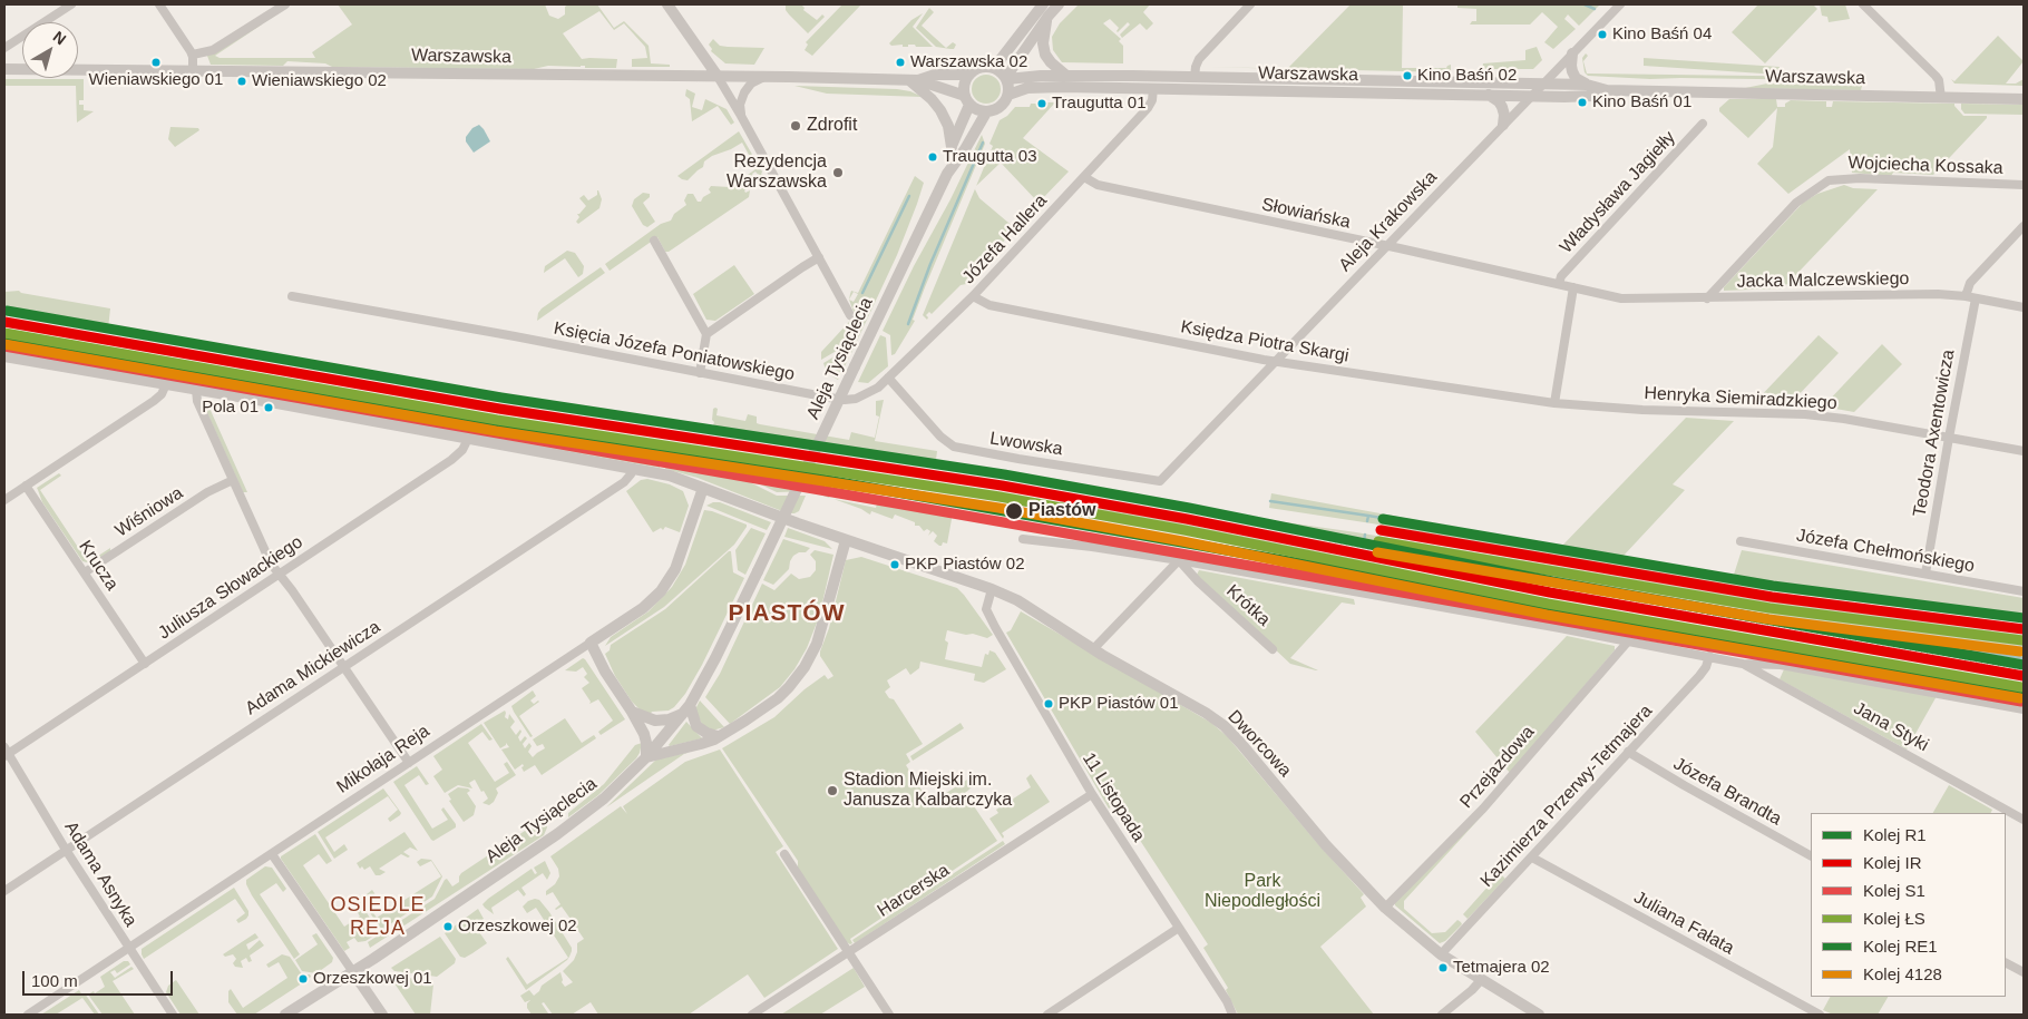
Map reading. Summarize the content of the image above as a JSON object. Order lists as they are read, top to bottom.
{
  "streets": {
    "street": [
      "Warszawska",
      "Wojciecha Kossaka",
      "Władysława Jagiełły",
      "Słowiańska",
      "Aleja Krakowska",
      "Józefa Hallera",
      "Jacka Malczewskiego",
      "Księdza Piotra Skargi",
      "Księcia Józefa Poniatowskiego",
      "Aleja Tysiąclecia",
      "Henryka Siemiradzkiego",
      "Teodora Axentowicza",
      "Lwowska",
      "Wiśniowa",
      "Józefa Chełmońskiego",
      "Krucza",
      "Juliusza Słowackiego",
      "Krótka",
      "Adama Mickiewicza",
      "Jana Styki",
      "Dworcowa",
      "Mikołaja Reja",
      "Przejazdowa",
      "Józefa Brandta",
      "Kazimierza Przerwy-Tetmajera",
      "11 Listopada",
      "Adama Asnyka",
      "Harcerska",
      "Juliana Fałata"
    ]
  },
  "crossings": [
    ["Warszawska", "Aleja Krakowska"],
    ["Warszawska", "Józefa Hallera"],
    ["Warszawska", "Aleja Tysiąclecia"],
    ["Wojciecha Kossaka", "Jacka Malczewskiego"],
    ["Władysława Jagiełły", "Słowiańska"],
    ["Słowiańska", "Aleja Krakowska"],
    ["Słowiańska", "Józefa Hallera"],
    ["Słowiańska", "Jacka Malczewskiego"],
    ["Aleja Krakowska", "Księdza Piotra Skargi"],
    ["Aleja Krakowska", "Lwowska"],
    ["Józefa Hallera", "Księdza Piotra Skargi"],
    ["Józefa Hallera", "Księcia Józefa Poniatowskiego"],
    ["Józefa Hallera", "Lwowska"],
    ["Jacka Malczewskiego", "Teodora Axentowicza"],
    ["Księdza Piotra Skargi", "Henryka Siemiradzkiego"],
    ["Henryka Siemiradzkiego", "Teodora Axentowicza"],
    ["Teodora Axentowicza", "Józefa Chełmońskiego"],
    ["Wiśniowa", "Krucza"],
    ["Krucza", "Juliusza Słowackiego"],
    ["Juliusza Słowackiego", "Dworcowa"],
    ["Juliusza Słowackiego", "Adama Asnyka"],
    ["Adama Mickiewicza", "Dworcowa"],
    ["Adama Mickiewicza", "Adama Asnyka"],
    ["Dworcowa", "Mikołaja Reja"],
    ["Dworcowa", "Przejazdowa"],
    ["Dworcowa", "Kazimierza Przerwy-Tetmajera"],
    ["Dworcowa", "11 Listopada"],
    ["Mikołaja Reja", "Adama Asnyka"],
    ["Józefa Brandta", "Kazimierza Przerwy-Tetmajera"],
    ["Kazimierza Przerwy-Tetmajera", "Juliana Fałata"],
    ["11 Listopada", "Harcerska"]
  ],
  "districts": ["PIASTÓW", "OSIEDLE REJA"],
  "parks": ["Park Niepodległości"],
  "places": [
    "Kino Baśń 04",
    "Wieniawskiego 01",
    "Warszawska 02",
    "Kino Baśń 02",
    "Wieniawskiego 02",
    "Kino Baśń 01",
    "Traugutta 01",
    "Zdrofit",
    "Traugutta 03",
    "Rezydencja Warszawska",
    "Pola 01",
    "Piastów",
    "PKP Piastów 02",
    "PKP Piastów 01",
    "Stadion Miejski im. Janusza Kalbarczyka",
    "Orzeszkowej 02",
    "Tetmajera 02",
    "Orzeszkowej 01"
  ],
  "lines": [
    "rail line RE1",
    "rail line IR",
    "rail line ŁS",
    "rail line R1",
    "rail line 4128",
    "rail line S1"
  ],
  "legend": [
    "Kolej R1",
    "Kolej IR",
    "Kolej S1",
    "Kolej ŁS",
    "Kolej RE1",
    "Kolej 4128"
  ],
  "scale_bar": "100 m",
  "north": "top right"
}
